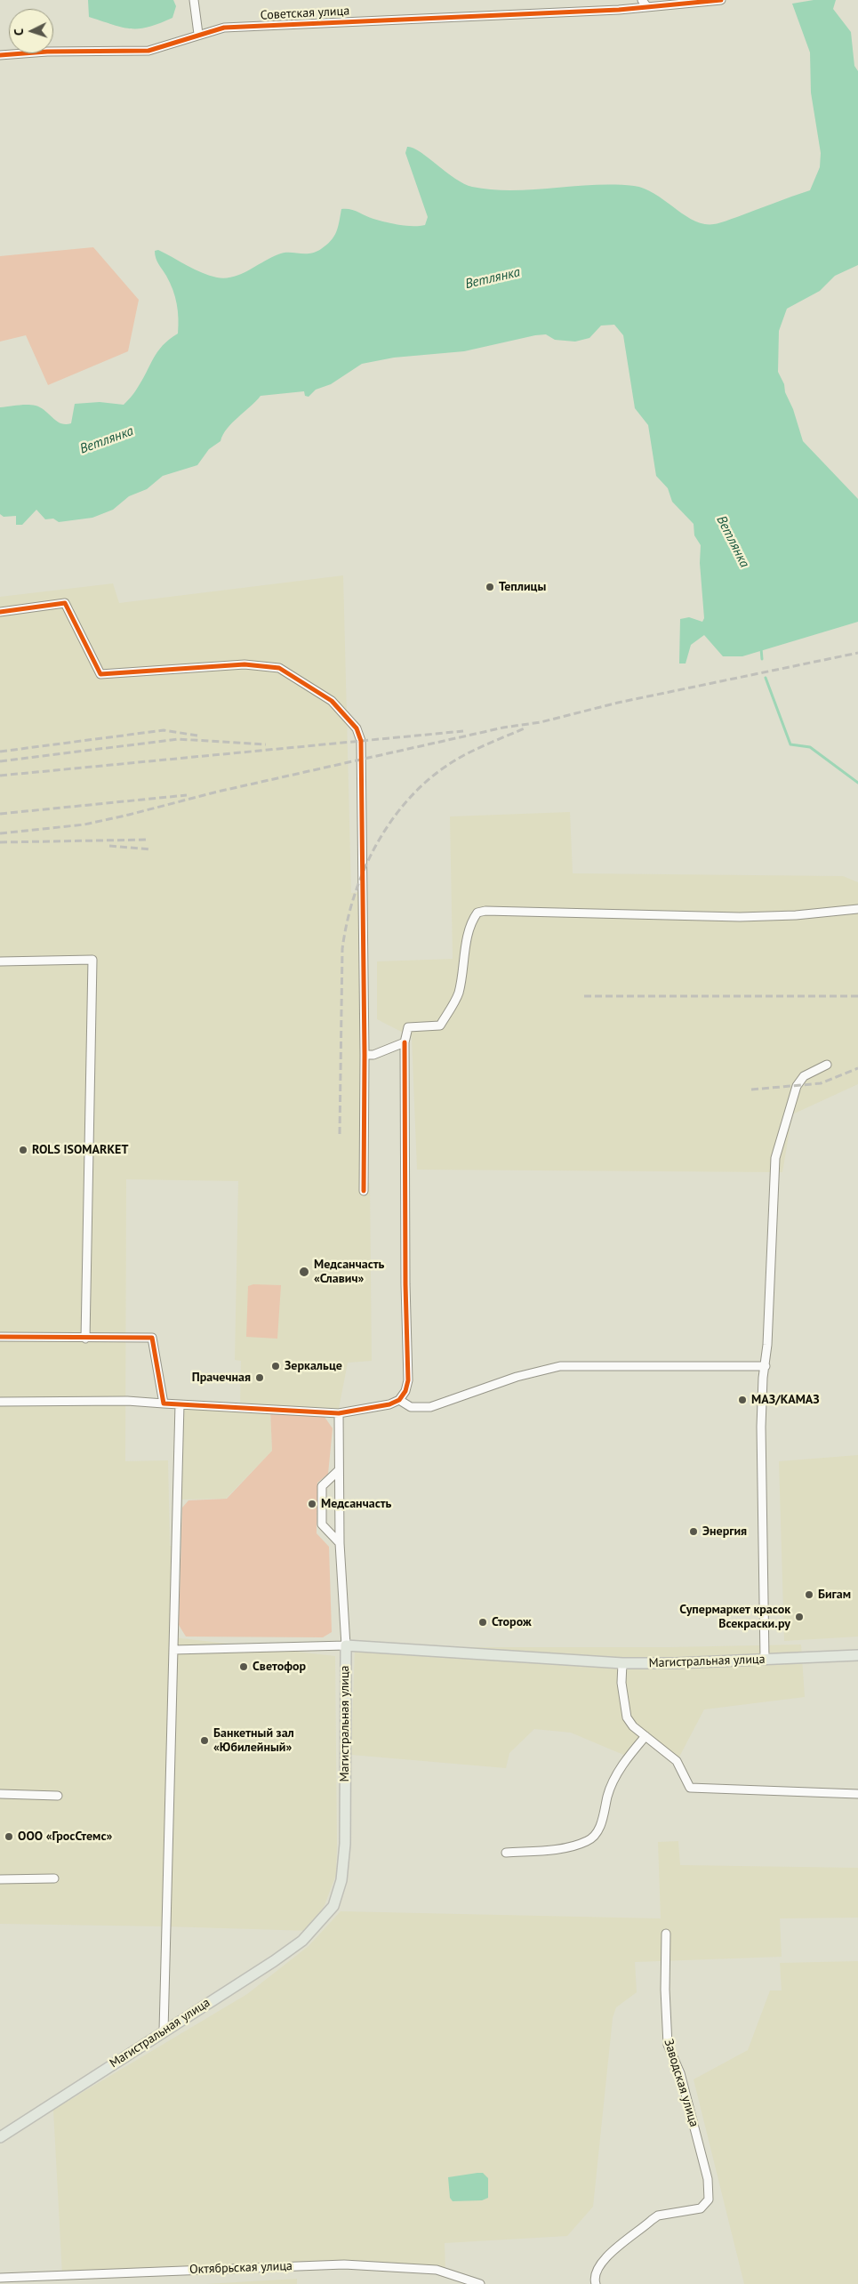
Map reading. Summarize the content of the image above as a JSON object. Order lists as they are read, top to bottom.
{
  "streets": {
    "main road": ["Магистральная улица"],
    "street": ["Советская улица", "Заводская улица", "Октябрьская улица"]
  },
  "water": ["Ветлянка"],
  "places": [
    "Теплицы",
    "ROLS ISOMARKET",
    "Медсанчасть «Славич»",
    "Зеркальце",
    "Прачечная",
    "МАЗ/КАМАЗ",
    "Медсанчасть",
    "Энергия",
    "Бигам",
    "Супермаркет красок Всекраски.ру",
    "Сторож",
    "Светофор",
    "Банкетный зал «Юбилейный»",
    "ООО «ГросСтемс»"
  ],
  "north": "left"
}
